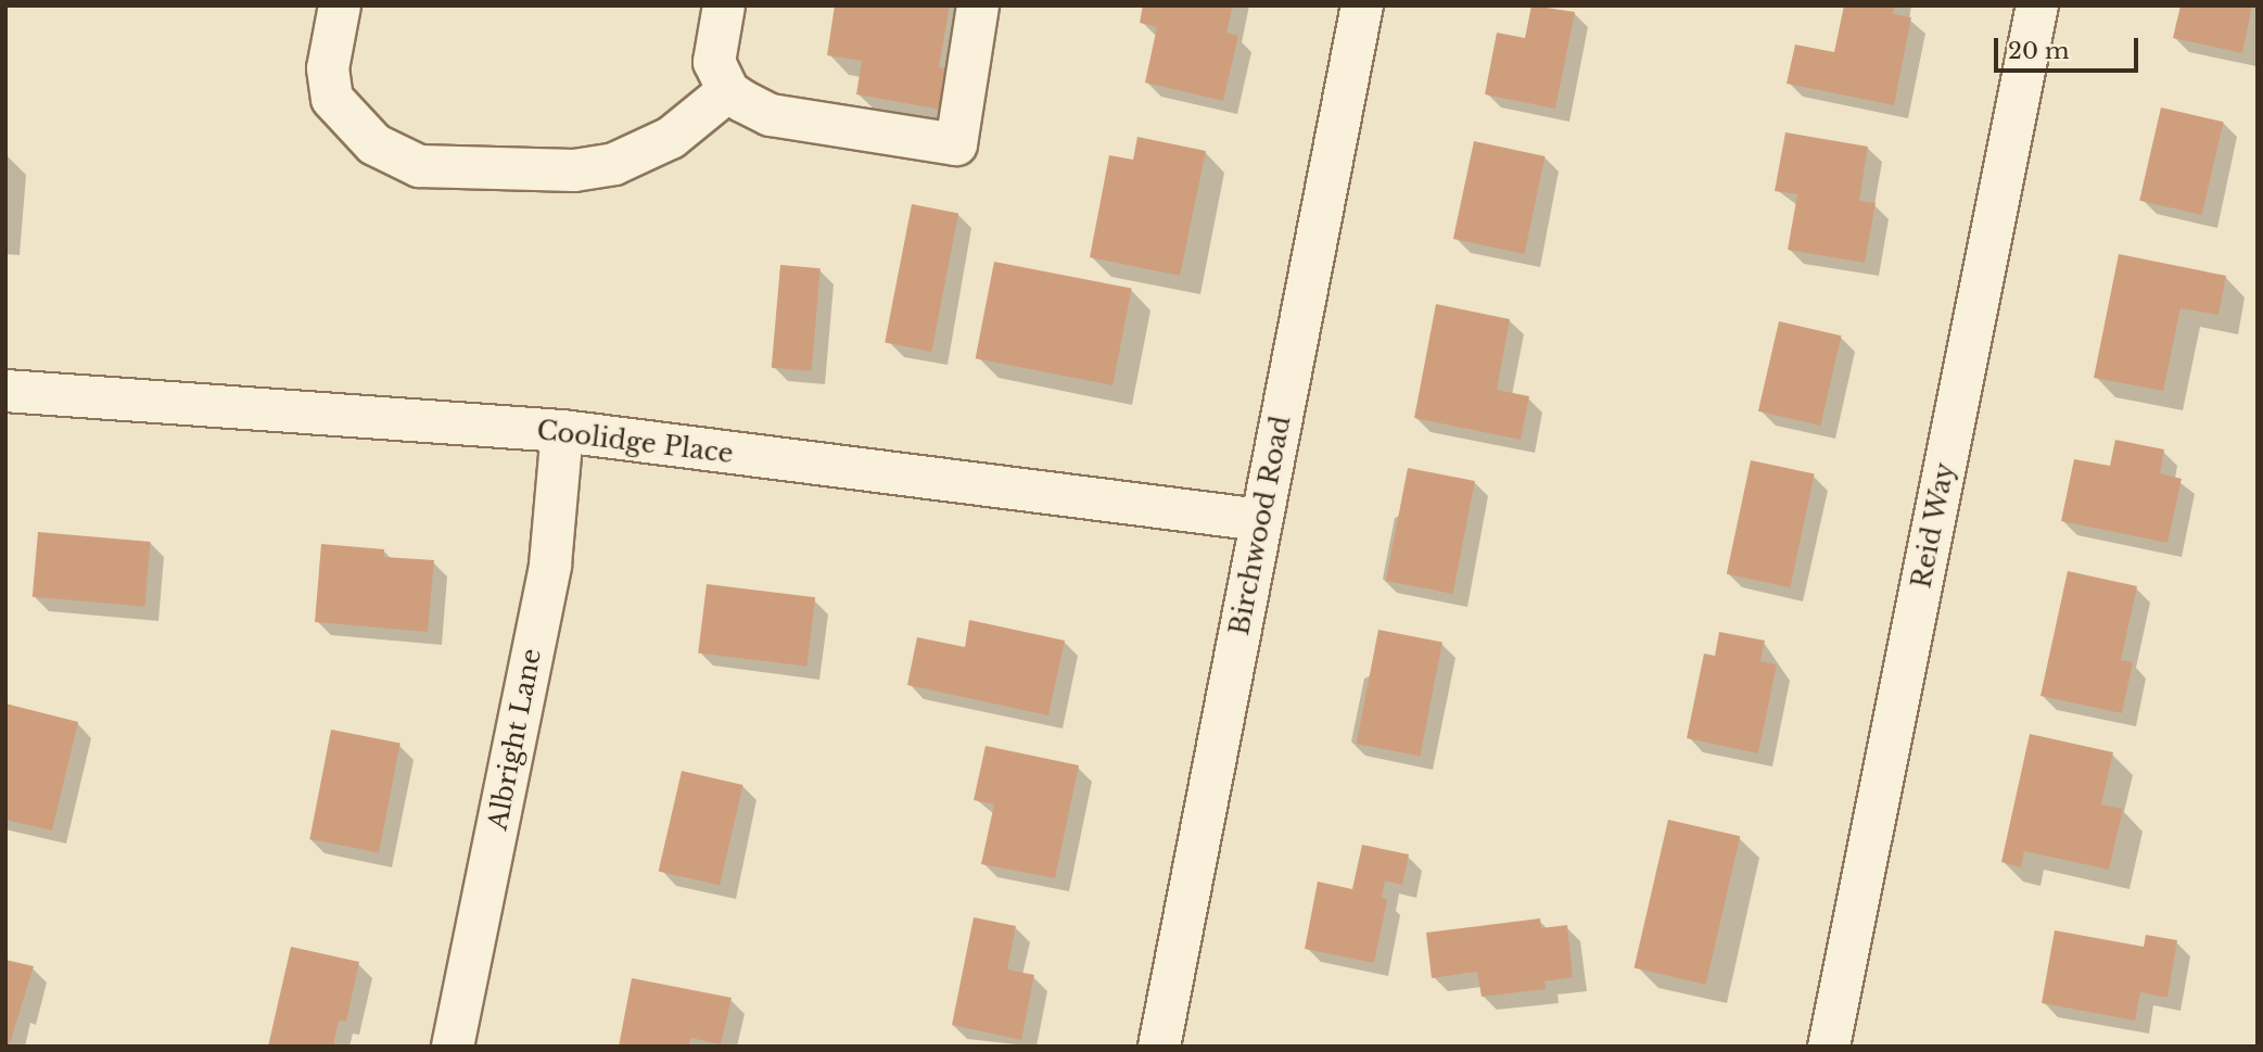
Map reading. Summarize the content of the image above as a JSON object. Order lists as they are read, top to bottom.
{
  "streets": {
    "street": [
      "Coolidge Place",
      "Birchwood Road",
      "Reid Way",
      "Albright Lane"
    ]
  },
  "crossings": [
    ["Coolidge Place", "Birchwood Road"],
    ["Coolidge Place", "Albright Lane"]
  ],
  "scale_bar": "20 m"
}
